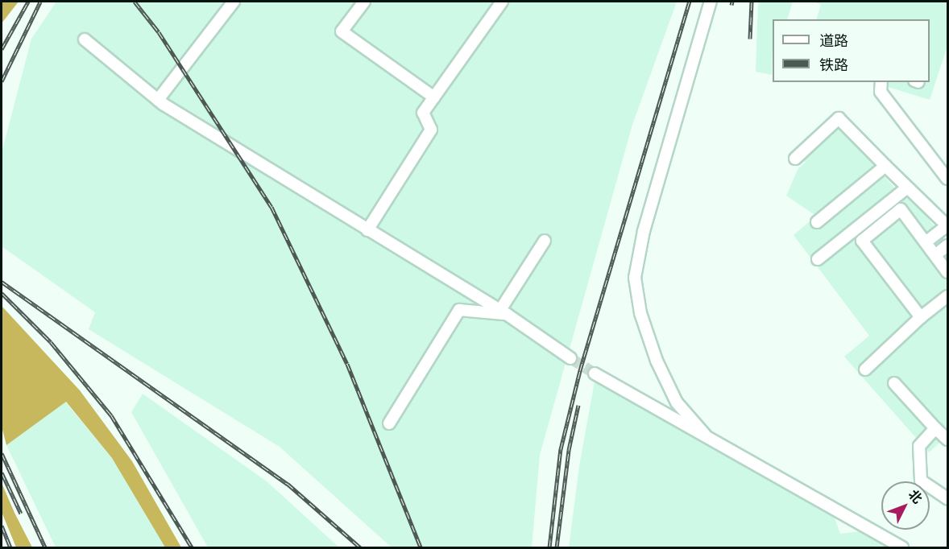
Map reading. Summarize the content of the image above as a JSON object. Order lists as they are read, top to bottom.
{
  "legend": ["道路", "铁路"],
  "north": "top right"
}
